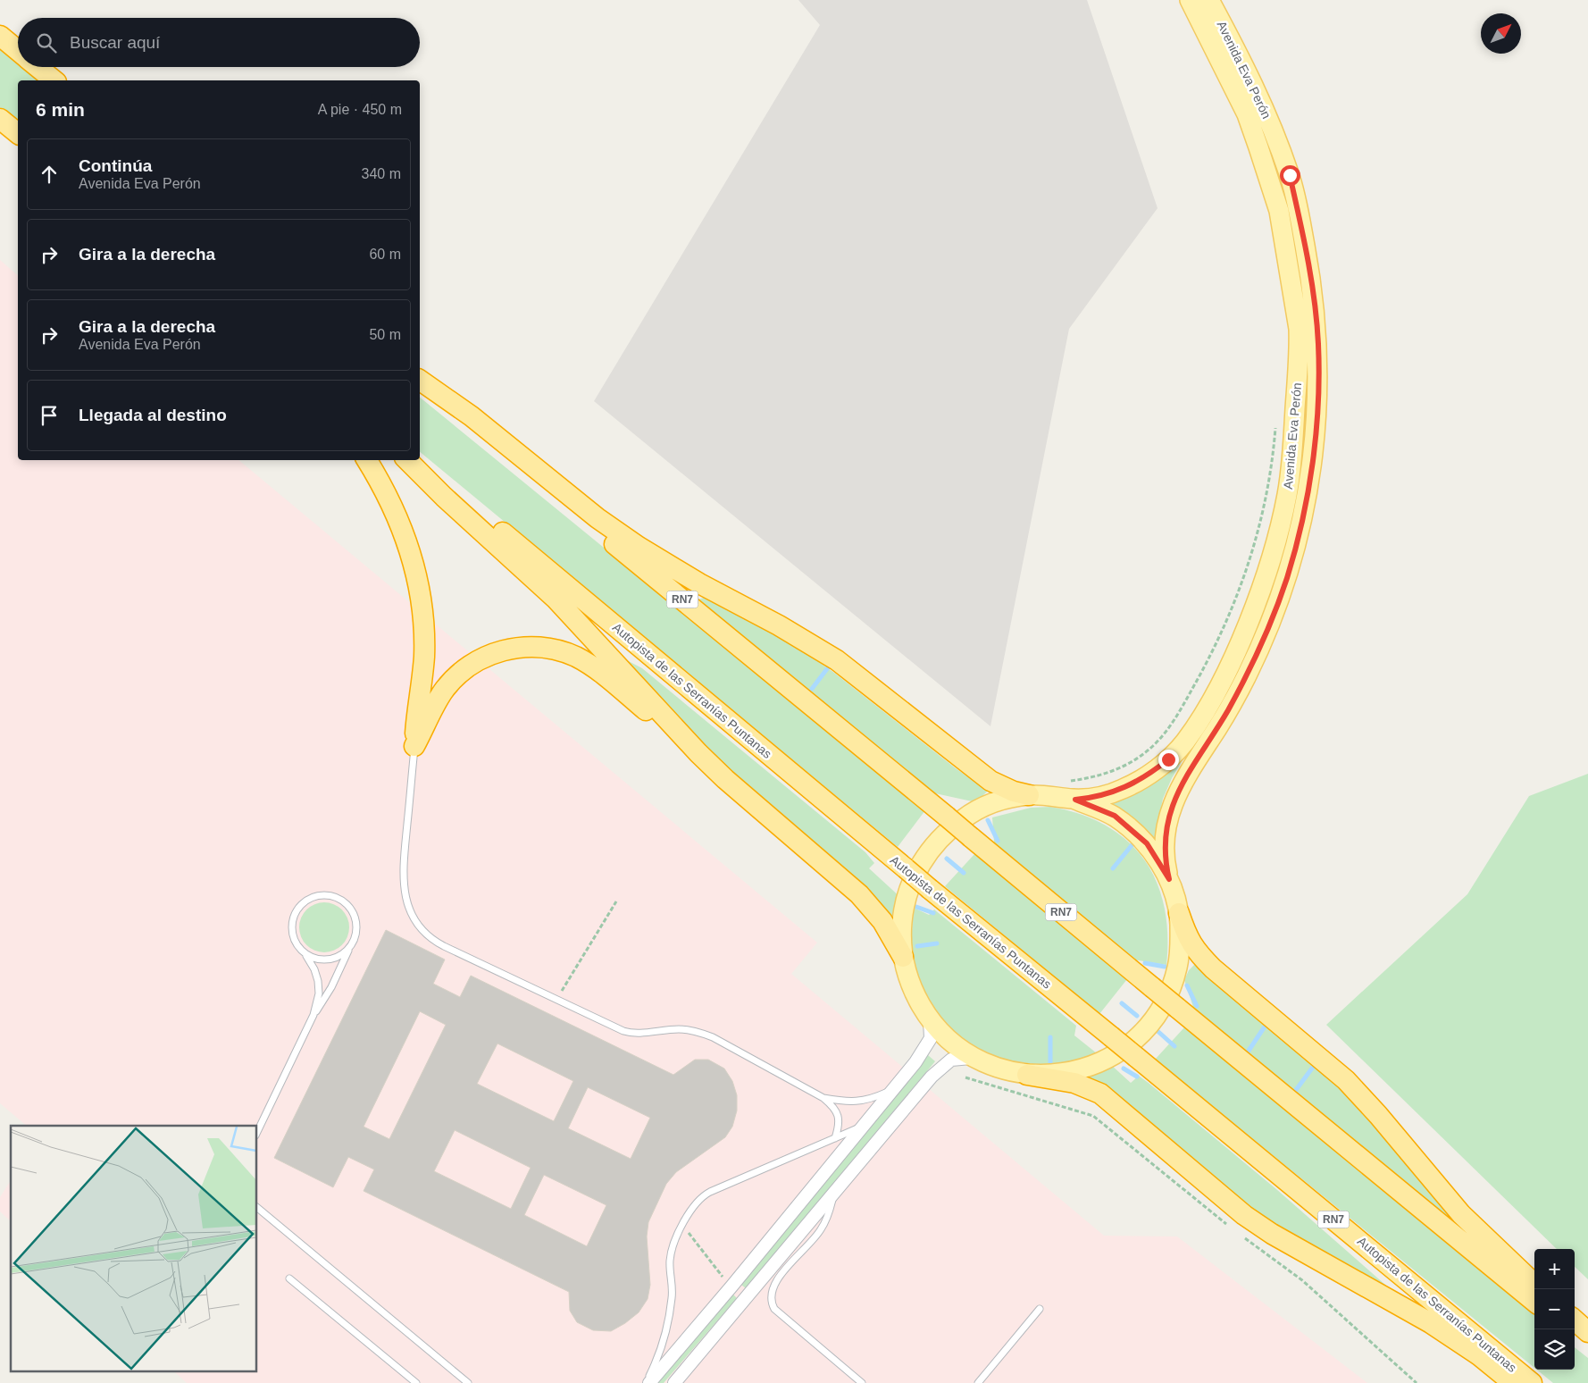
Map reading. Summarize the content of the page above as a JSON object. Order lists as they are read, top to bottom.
{
  "streets": {
    "highway": ["RN7", "Autopista de las Serranías Puntanas"],
    "main road": ["Avenida Eva Perón"]
  },
  "north": "top right",
  "page": {
    "search": "Buscar aquí",
    "heading": ["6 min", "A pie · 450 m"],
    "list": [
      ["Continúa", "Avenida Eva Perón", "340 m"],
      ["Gira a la derecha", "60 m"],
      ["Gira a la derecha", "Avenida Eva Perón", "50 m"],
      "Llegada al destino"
    ],
    "map_buttons": ["+", "−"]
  }
}
